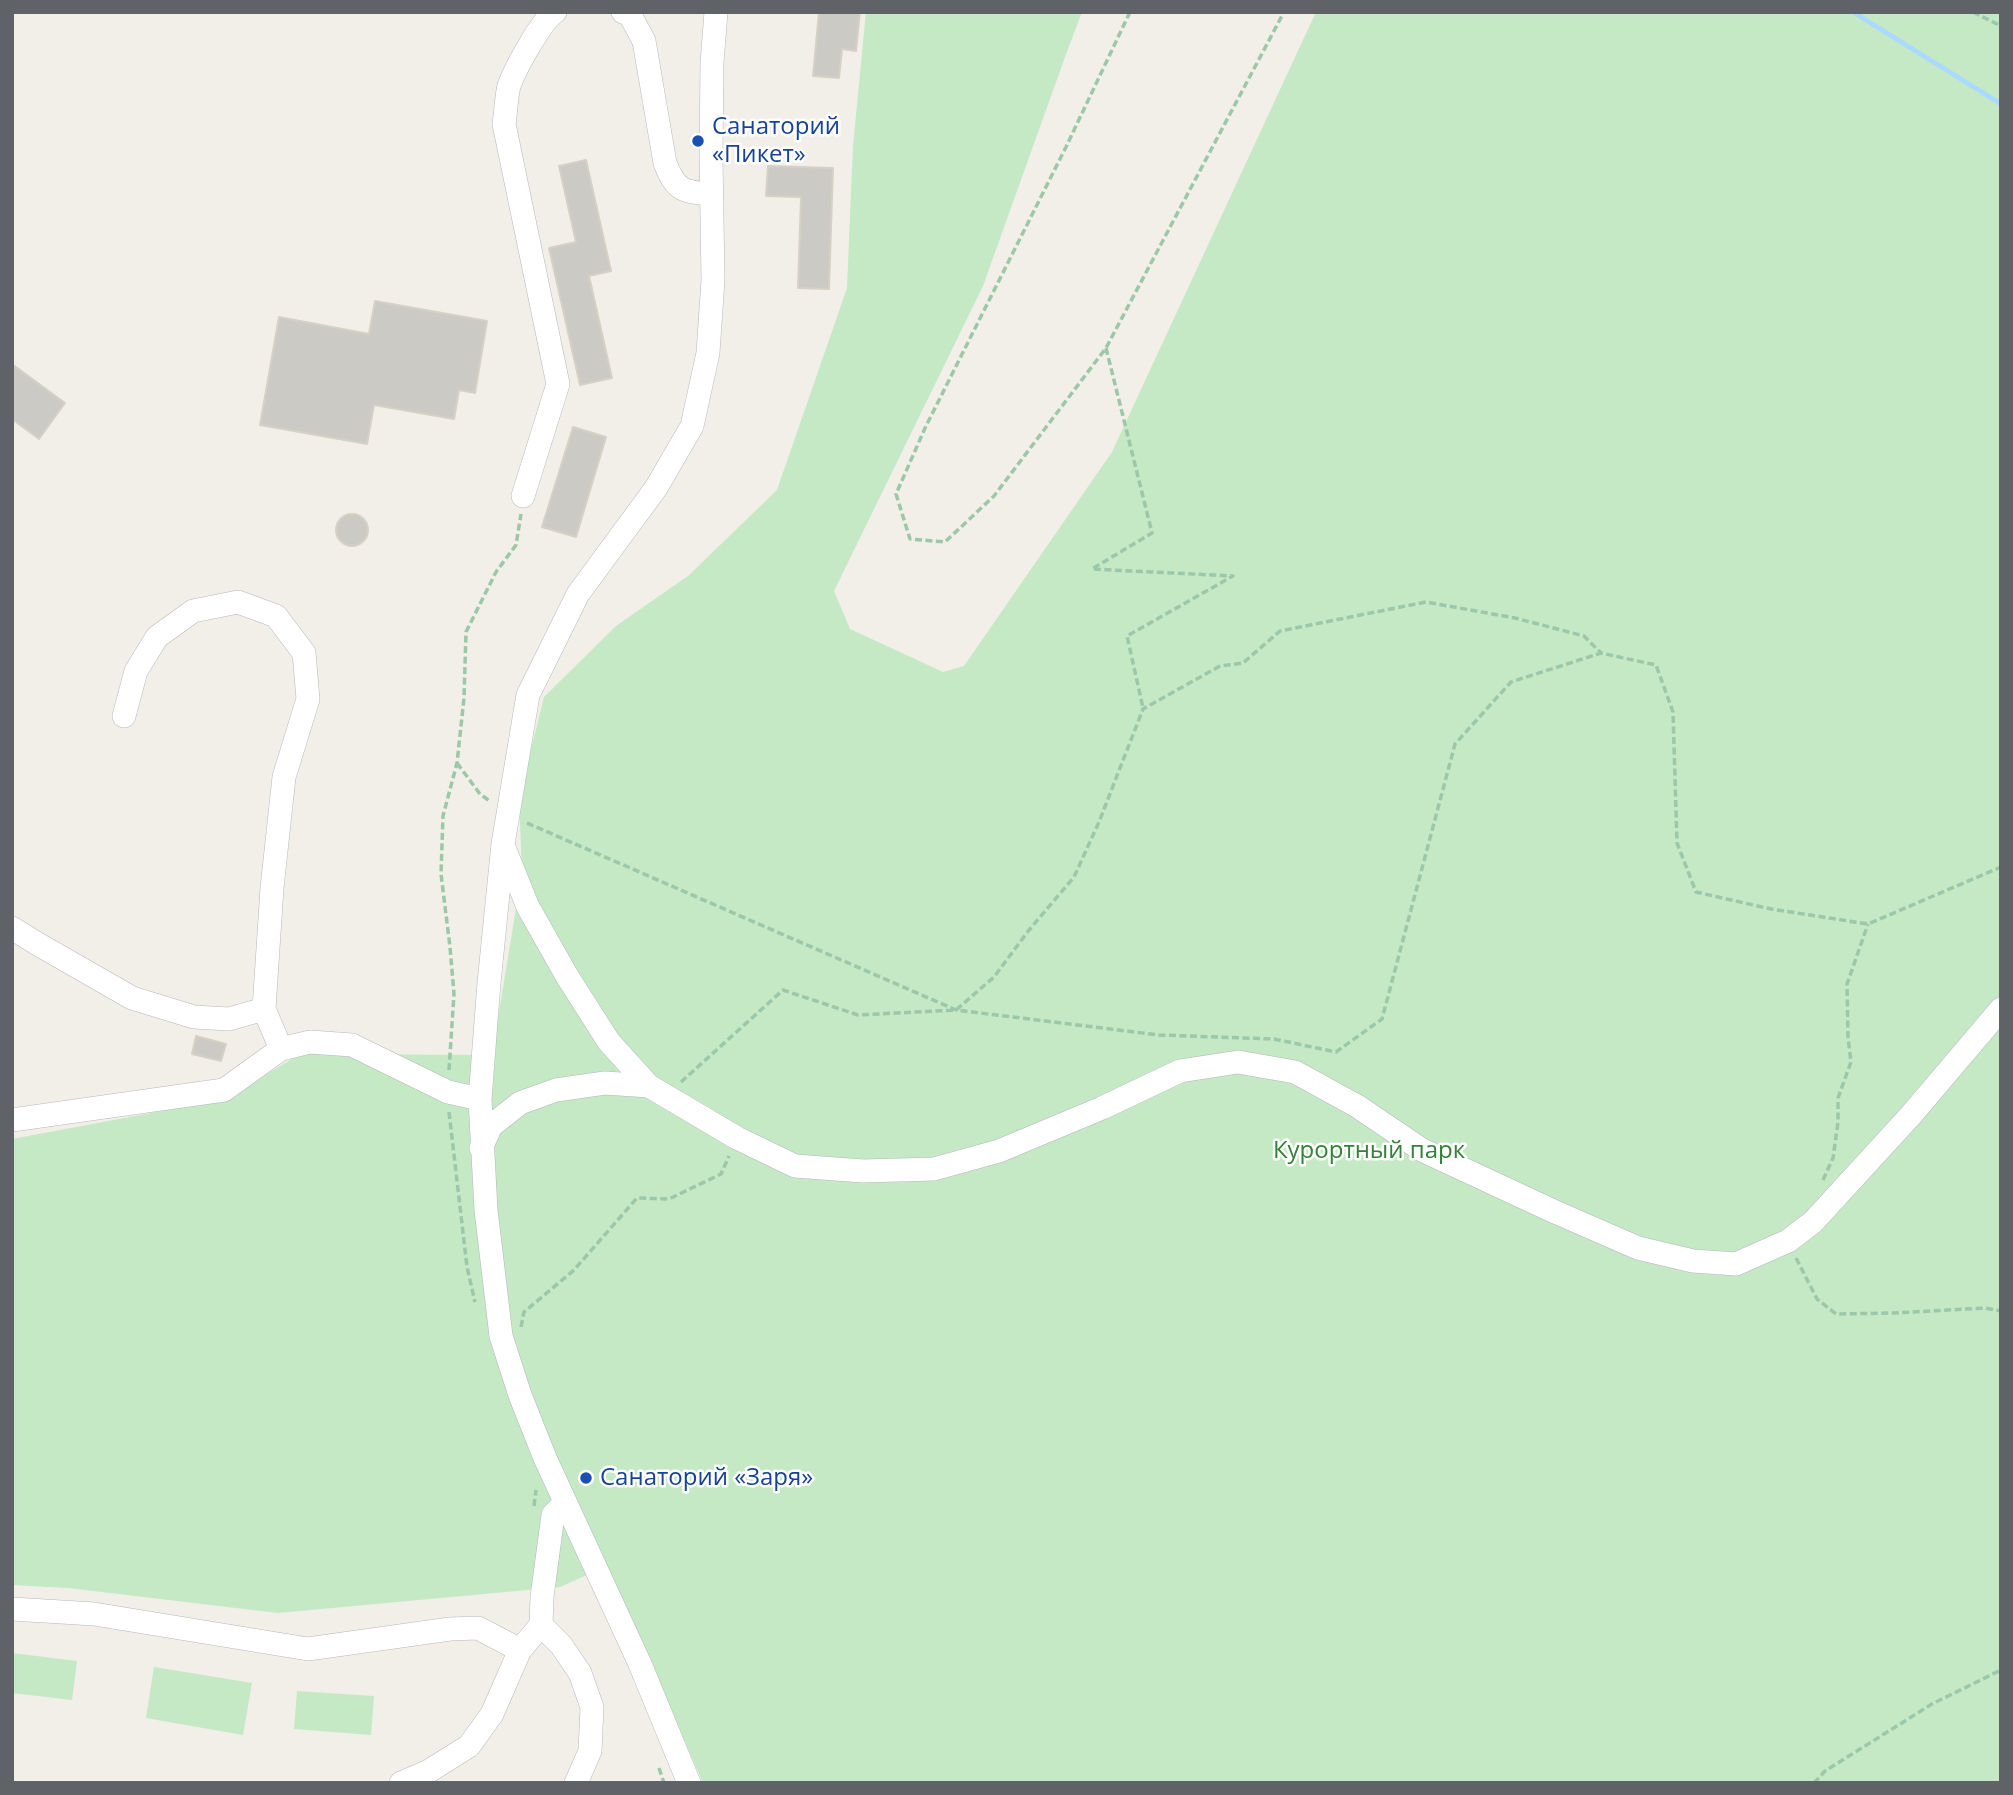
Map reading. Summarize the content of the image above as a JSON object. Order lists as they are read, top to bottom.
{
  "parks": ["Курортный парк"],
  "places": ["Санаторий «Пикет»", "Санаторий «Заря»"]
}
